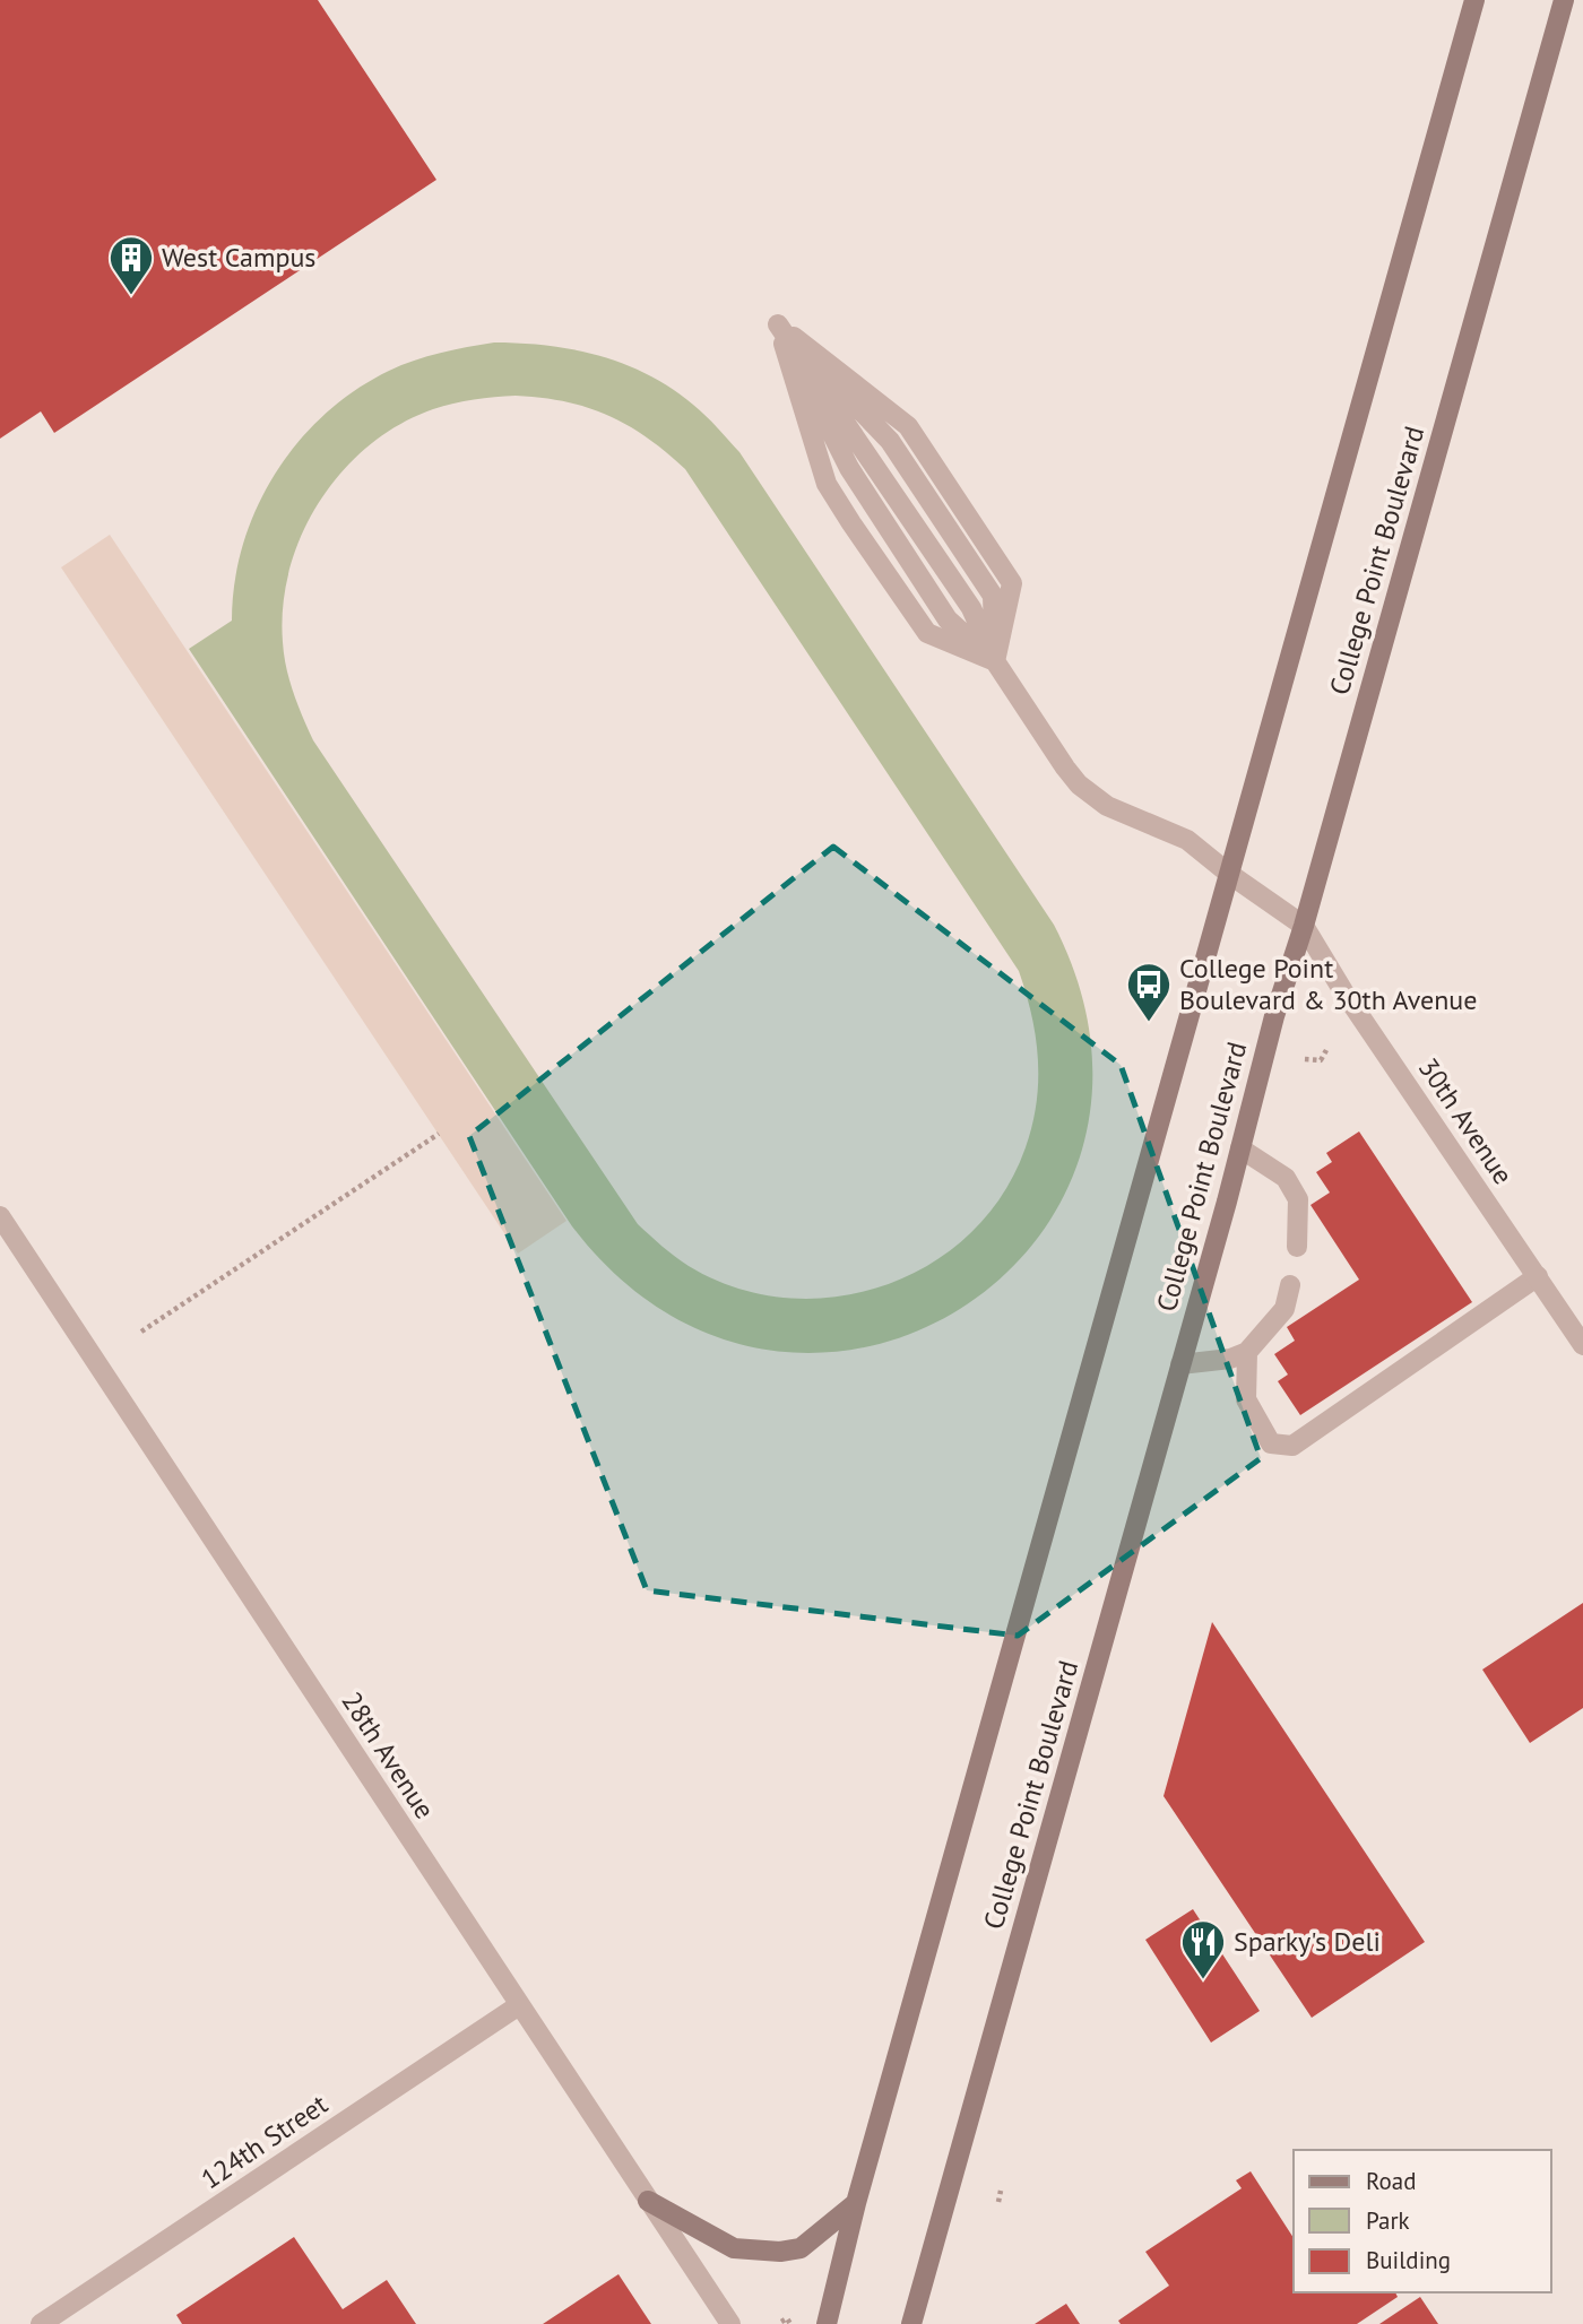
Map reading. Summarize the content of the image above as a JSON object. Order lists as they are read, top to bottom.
{
  "streets": {
    "main road": ["College Point Boulevard"],
    "street": ["30th Avenue", "28th Avenue", "124th Street"]
  },
  "crossings": [
    ["College Point Boulevard", "30th Avenue"],
    ["28th Avenue", "124th Street"]
  ],
  "places": {
    "building": ["West Campus"],
    "bus stop": ["College Point Boulevard & 30th Avenue"],
    "restaurant": ["Sparky's Deli"]
  },
  "legend": ["Road", "Park", "Building"]
}
